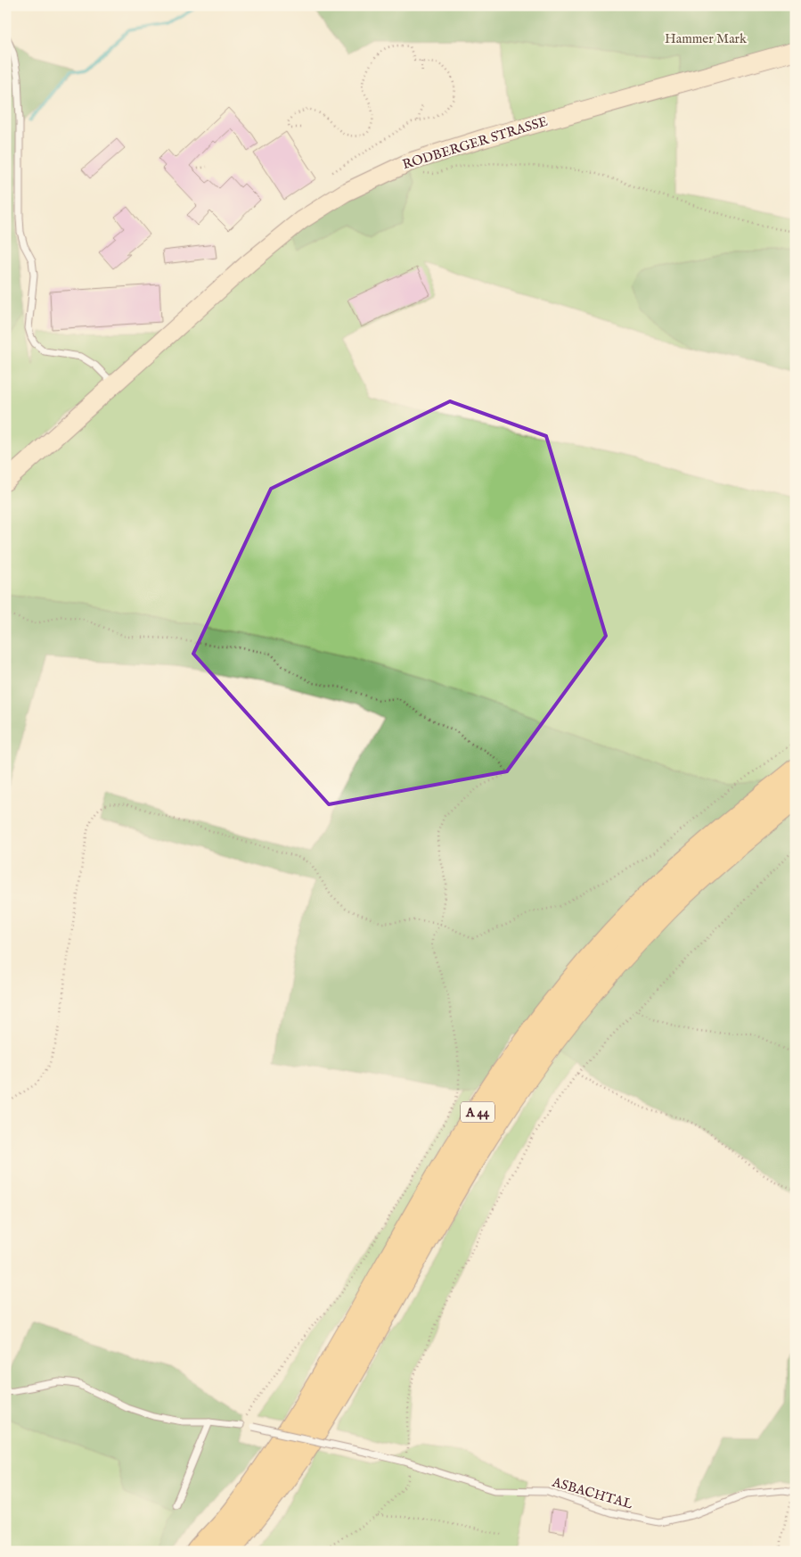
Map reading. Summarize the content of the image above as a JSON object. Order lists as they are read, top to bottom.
{
  "streets": {
    "highway": ["A 44"],
    "street": ["RODBERGER STRASSE"],
    "lane": ["ASBACHTAL"]
  },
  "parks": ["Hammer Mark"]
}
